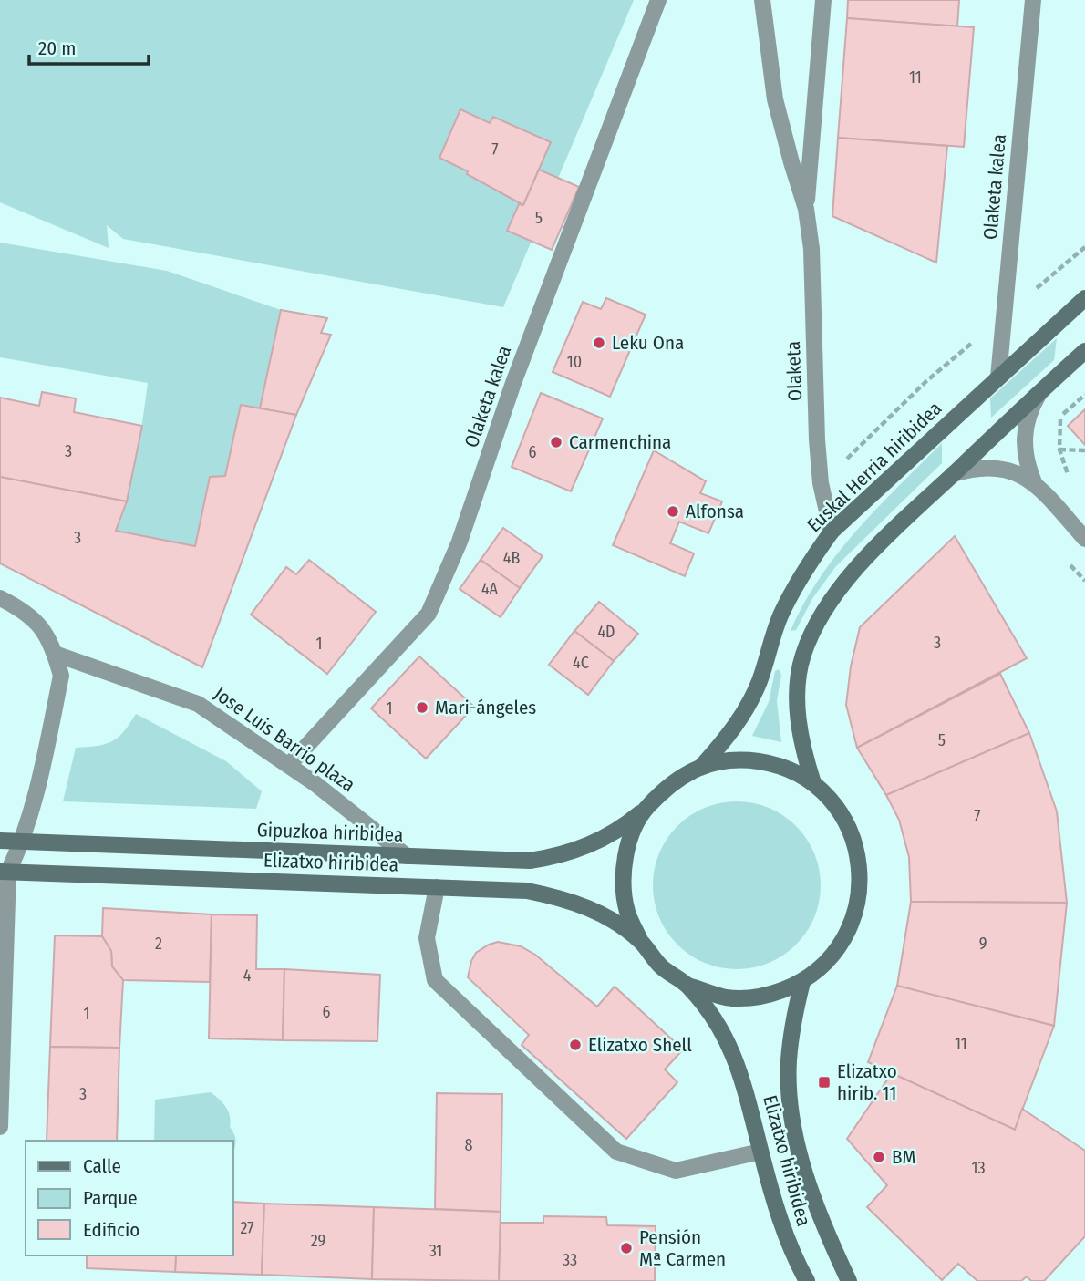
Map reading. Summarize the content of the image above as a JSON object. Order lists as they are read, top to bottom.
{
  "streets": {
    "main road": ["Euskal Herria hiribidea", "Gipuzkoa hiribidea", "Elizatxo hiribidea"],
    "street": ["Olaketa kalea", "Olaketa", "Jose Luis Barrio plaza"]
  },
  "crossings": [
    ["Olaketa kalea", "Euskal Herria hiribidea"],
    ["Olaketa kalea", "Jose Luis Barrio plaza"],
    ["Olaketa", "Euskal Herria hiribidea"],
    ["Euskal Herria hiribidea", "Elizatxo hiribidea"],
    ["Jose Luis Barrio plaza", "Gipuzkoa hiribidea"],
    ["Gipuzkoa hiribidea", "Elizatxo hiribidea"]
  ],
  "places": {
    "other": [
      "Leku Ona",
      "Carmenchina",
      "Alfonsa",
      "Mari-ángeles",
      "Elizatxo Shell",
      "BM",
      "Pensión Mª Carmen"
    ],
    "transit": ["Elizatxo hirib. 11"]
  },
  "house_numbers": [
    "11",
    "7",
    "5",
    "10",
    "3",
    "6",
    "3",
    "4B",
    "4A",
    "4D",
    "3",
    "1",
    "4C",
    "1",
    "5",
    "7",
    "2",
    "9",
    "4",
    "6",
    "1",
    "11",
    "3",
    "8",
    "13",
    "27",
    "29",
    "31",
    "33"
  ],
  "legend": ["Calle", "Parque", "Edificio"],
  "scale_bar": "20 m"
}
